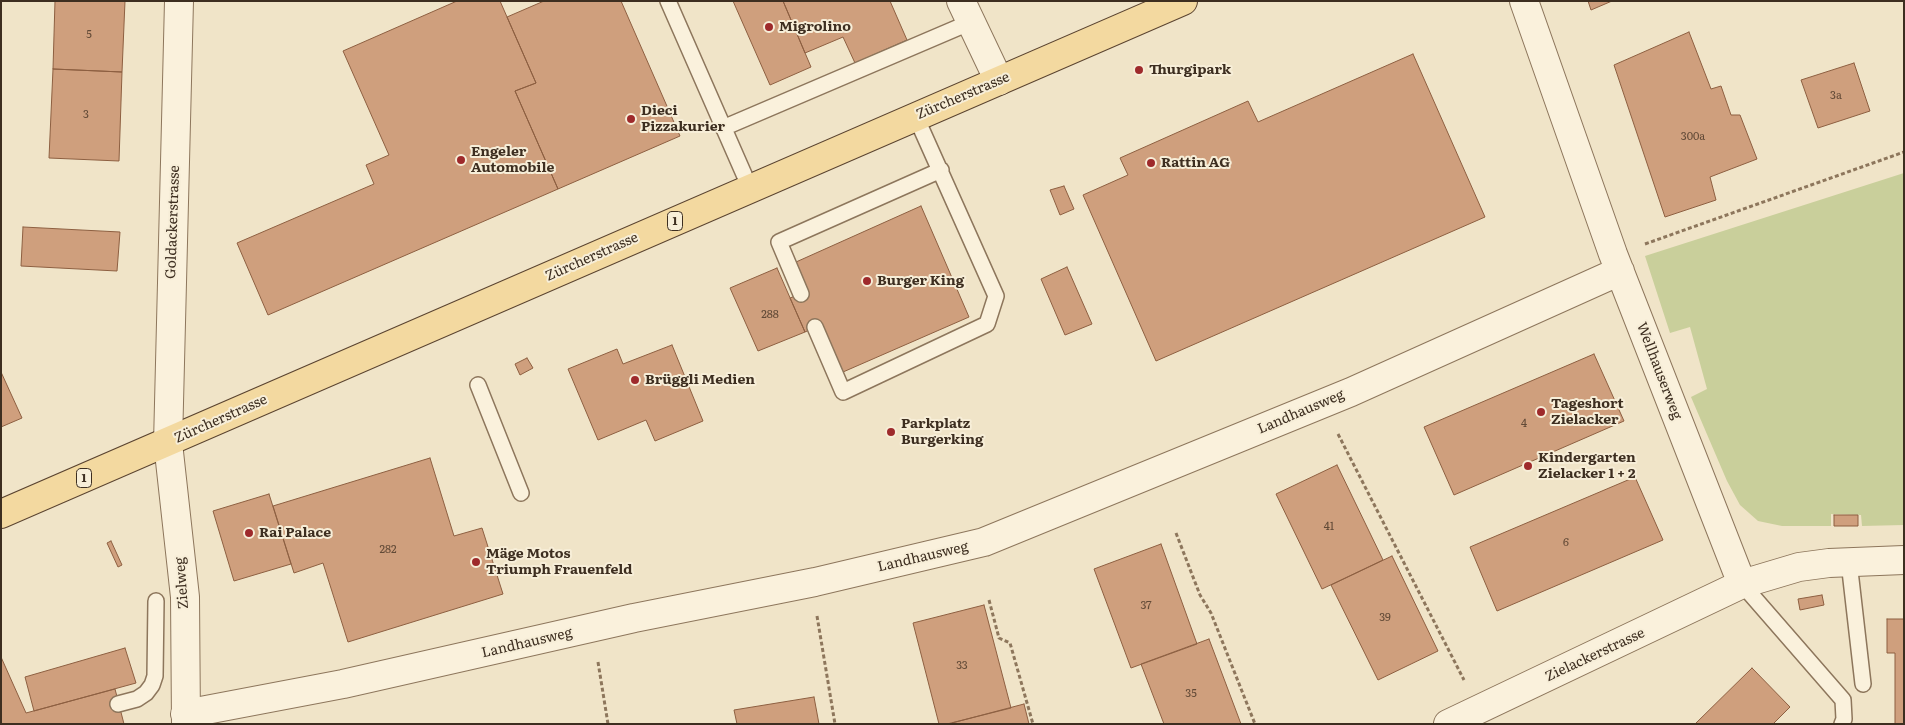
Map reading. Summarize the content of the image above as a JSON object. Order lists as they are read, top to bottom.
{
  "streets": {
    "main road": ["Zürcherstrasse", "1"],
    "street": [
      "Goldackerstrasse",
      "Wellhauserweg",
      "Landhausweg",
      "Zielweg",
      "Zielackerstrasse"
    ]
  },
  "crossings": [
    ["Zürcherstrasse", "Goldackerstrasse"],
    ["Zürcherstrasse", "Zielweg"],
    ["Goldackerstrasse", "Zielweg"],
    ["Wellhauserweg", "Landhausweg"],
    ["Wellhauserweg", "Zielackerstrasse"],
    ["Landhausweg", "Zielweg"]
  ],
  "places": [
    "Migrolino",
    "Thurgipark",
    "Dieci Pizzakurier",
    "Engeler Automobile",
    "Rattin AG",
    "Burger King",
    "Brüggli Medien",
    "Tageshort Zielacker",
    "Parkplatz Burgerking",
    "Kindergarten Zielacker 1 + 2",
    "Rai Palace",
    "Mäge Motos Triumph Frauenfeld"
  ],
  "house_numbers": [
    "5",
    "3a",
    "3",
    "300a",
    "288",
    "4",
    "41",
    "6",
    "282",
    "37",
    "39",
    "33",
    "35"
  ]
}
